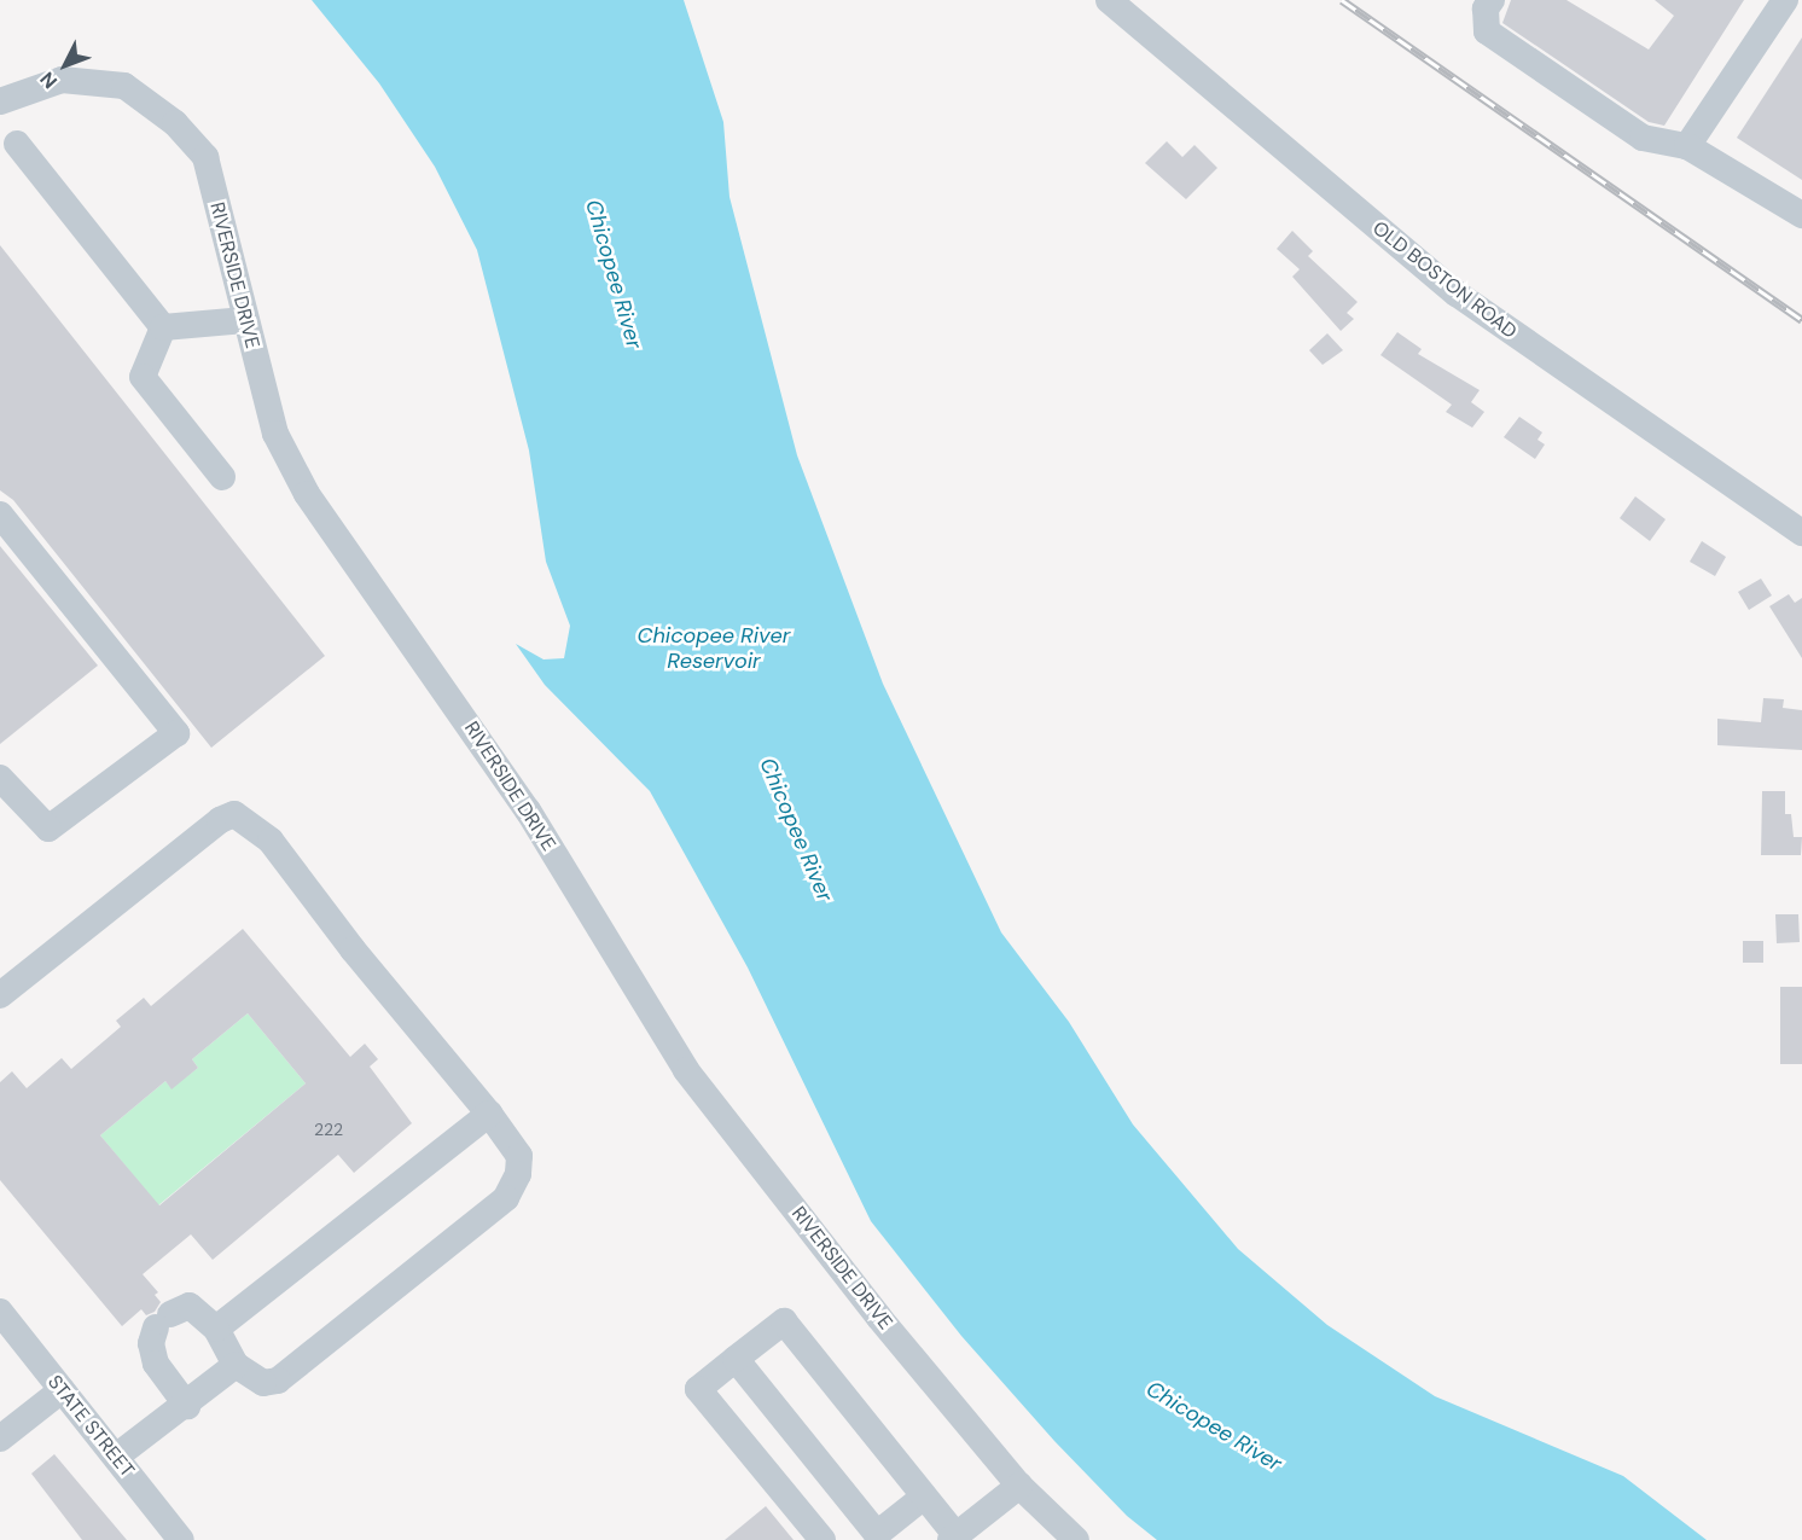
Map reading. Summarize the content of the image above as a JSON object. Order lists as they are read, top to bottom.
{
  "streets": {
    "street": ["RIVERSIDE DRIVE", "OLD BOSTON ROAD", "STATE STREET"]
  },
  "water": ["Chicopee River", "Chicopee River Reservoir"],
  "house_numbers": ["222"],
  "north": "bottom left"
}
